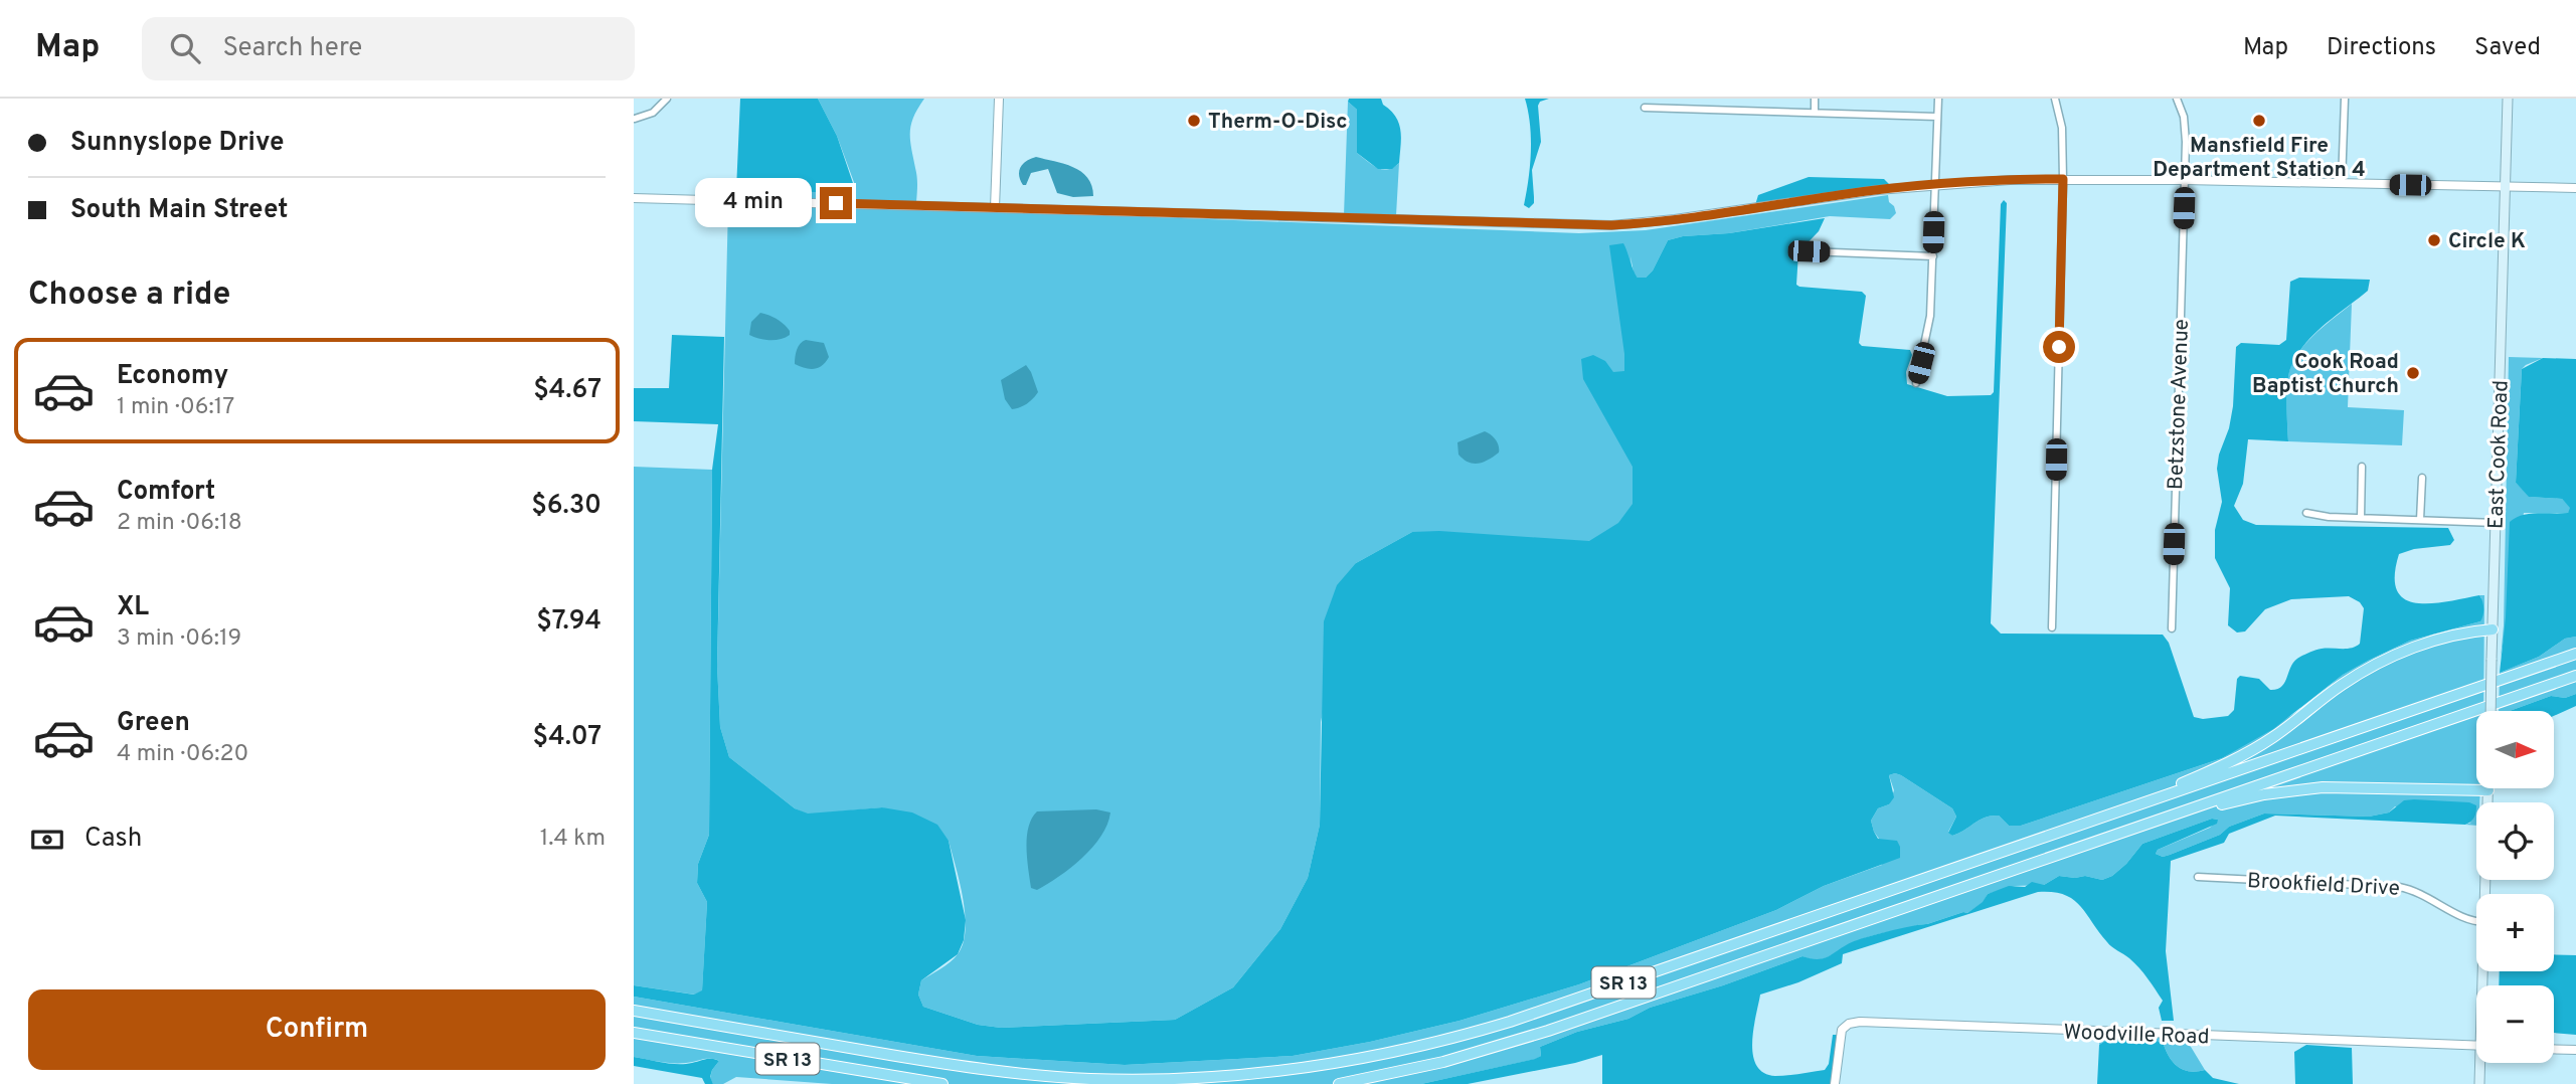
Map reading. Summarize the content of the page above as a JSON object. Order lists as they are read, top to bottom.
{
  "streets": {
    "highway": ["SR 13"],
    "main road": ["East Cook Road"],
    "street": ["Betzstone Avenue", "Brookfield Drive", "Woodville Road"]
  },
  "places": [
    "Therm-O-Disc",
    "Mansfield Fire Department Station 4",
    "Circle K",
    "Cook Road Baptist Church"
  ],
  "north": "right",
  "page": {
    "header": "Map",
    "search": "Search here",
    "nav": ["Map", "Directions", "Saved"],
    "banner": ["Sunnyslope Drive", "South Main Street"],
    "bubble": "4 min",
    "heading": "Choose a ride",
    "list": [
      {
        "name": "Economy",
        "note": "1 min · 06:17",
        "value": "$4.67"
      },
      {
        "name": "Comfort",
        "note": "2 min · 06:18",
        "value": "$6.30"
      },
      {
        "name": "XL",
        "note": "3 min · 06:19",
        "value": "$7.94"
      },
      {
        "name": "Green",
        "note": "4 min · 06:20",
        "value": "$4.07"
      }
    ],
    "map_buttons": ["+", "−"],
    "pay": ["Cash", "1.4 km"],
    "buttons": "Confirm"
  }
}
